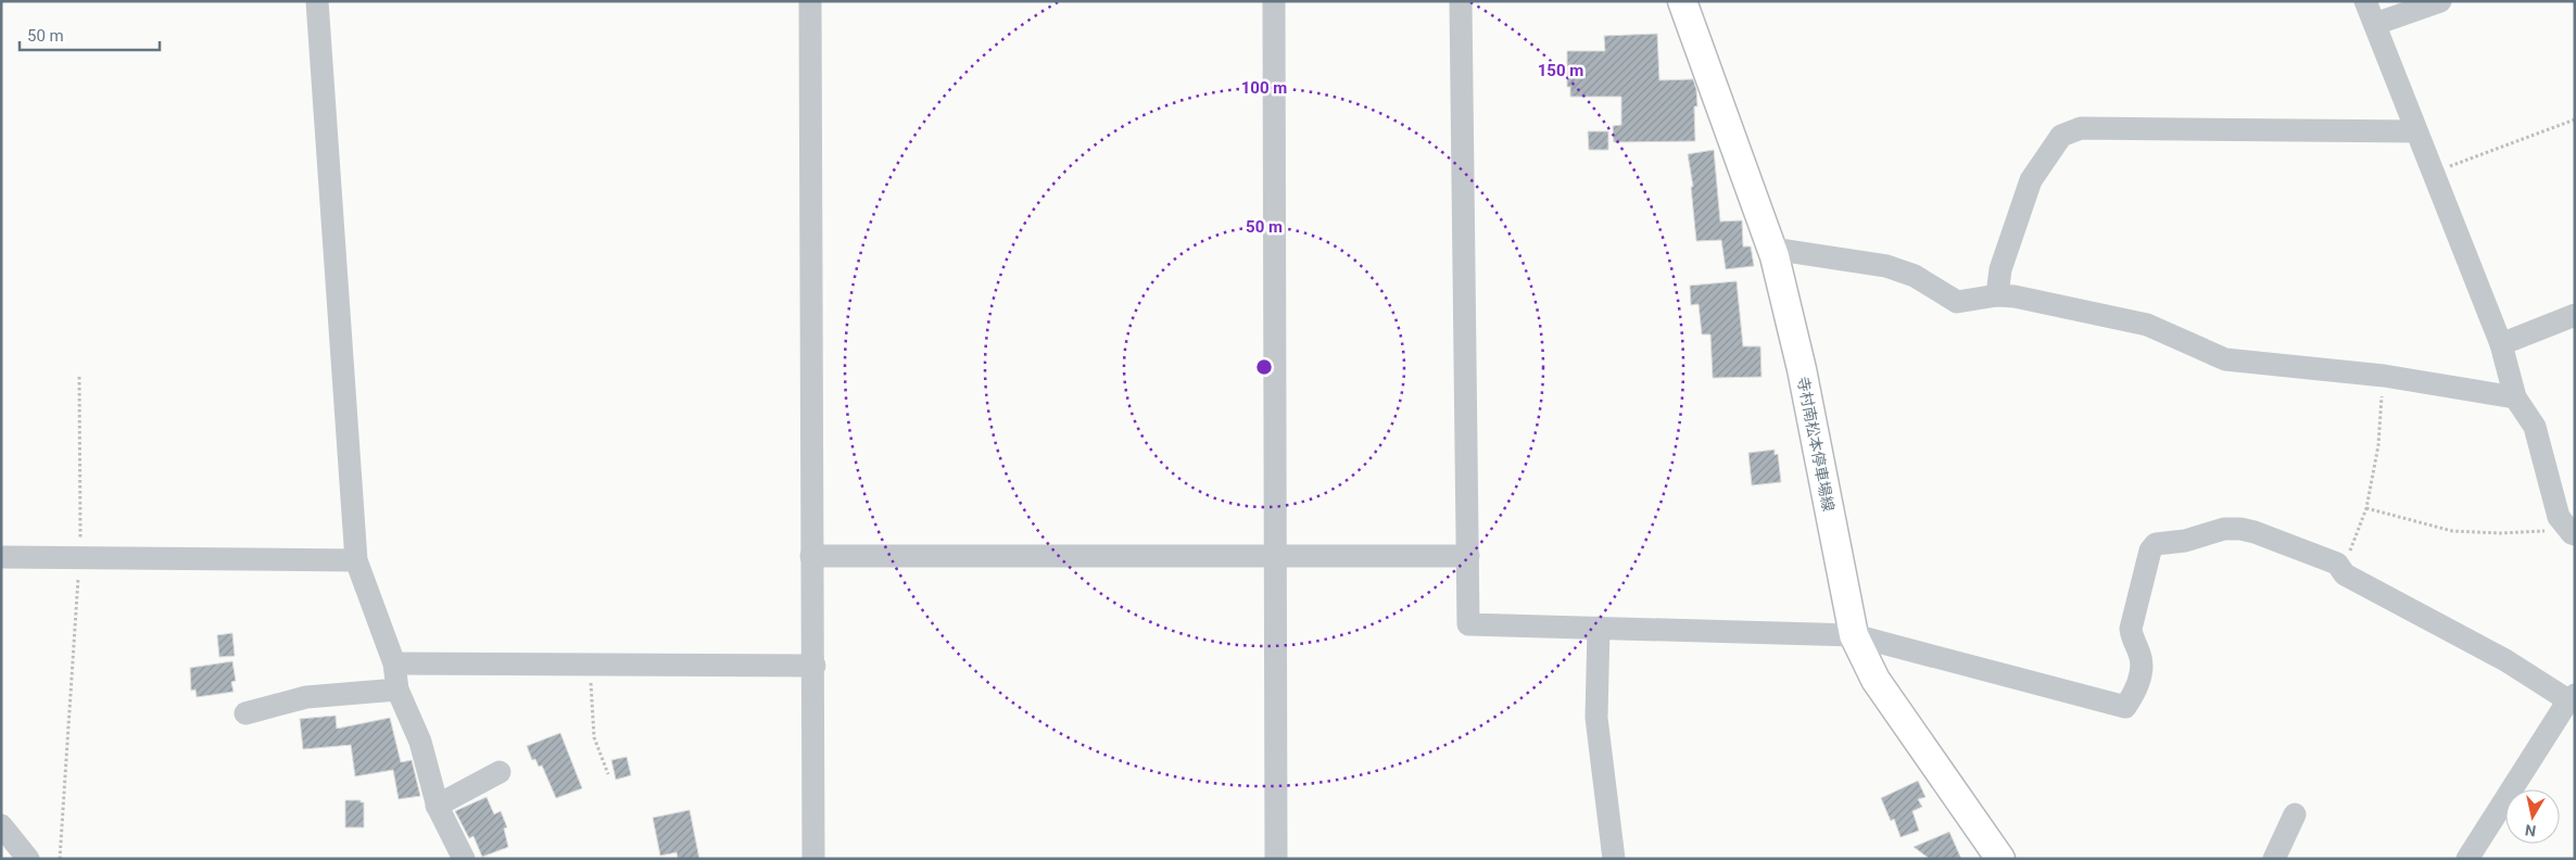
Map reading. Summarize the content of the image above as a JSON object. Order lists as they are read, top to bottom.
{
  "streets": {
    "main road": ["寺村南松本停車場線"]
  },
  "scale_bar": "50 m",
  "north": "bottom",
  "rings": ["150 m", "100 m", "50 m"]
}
